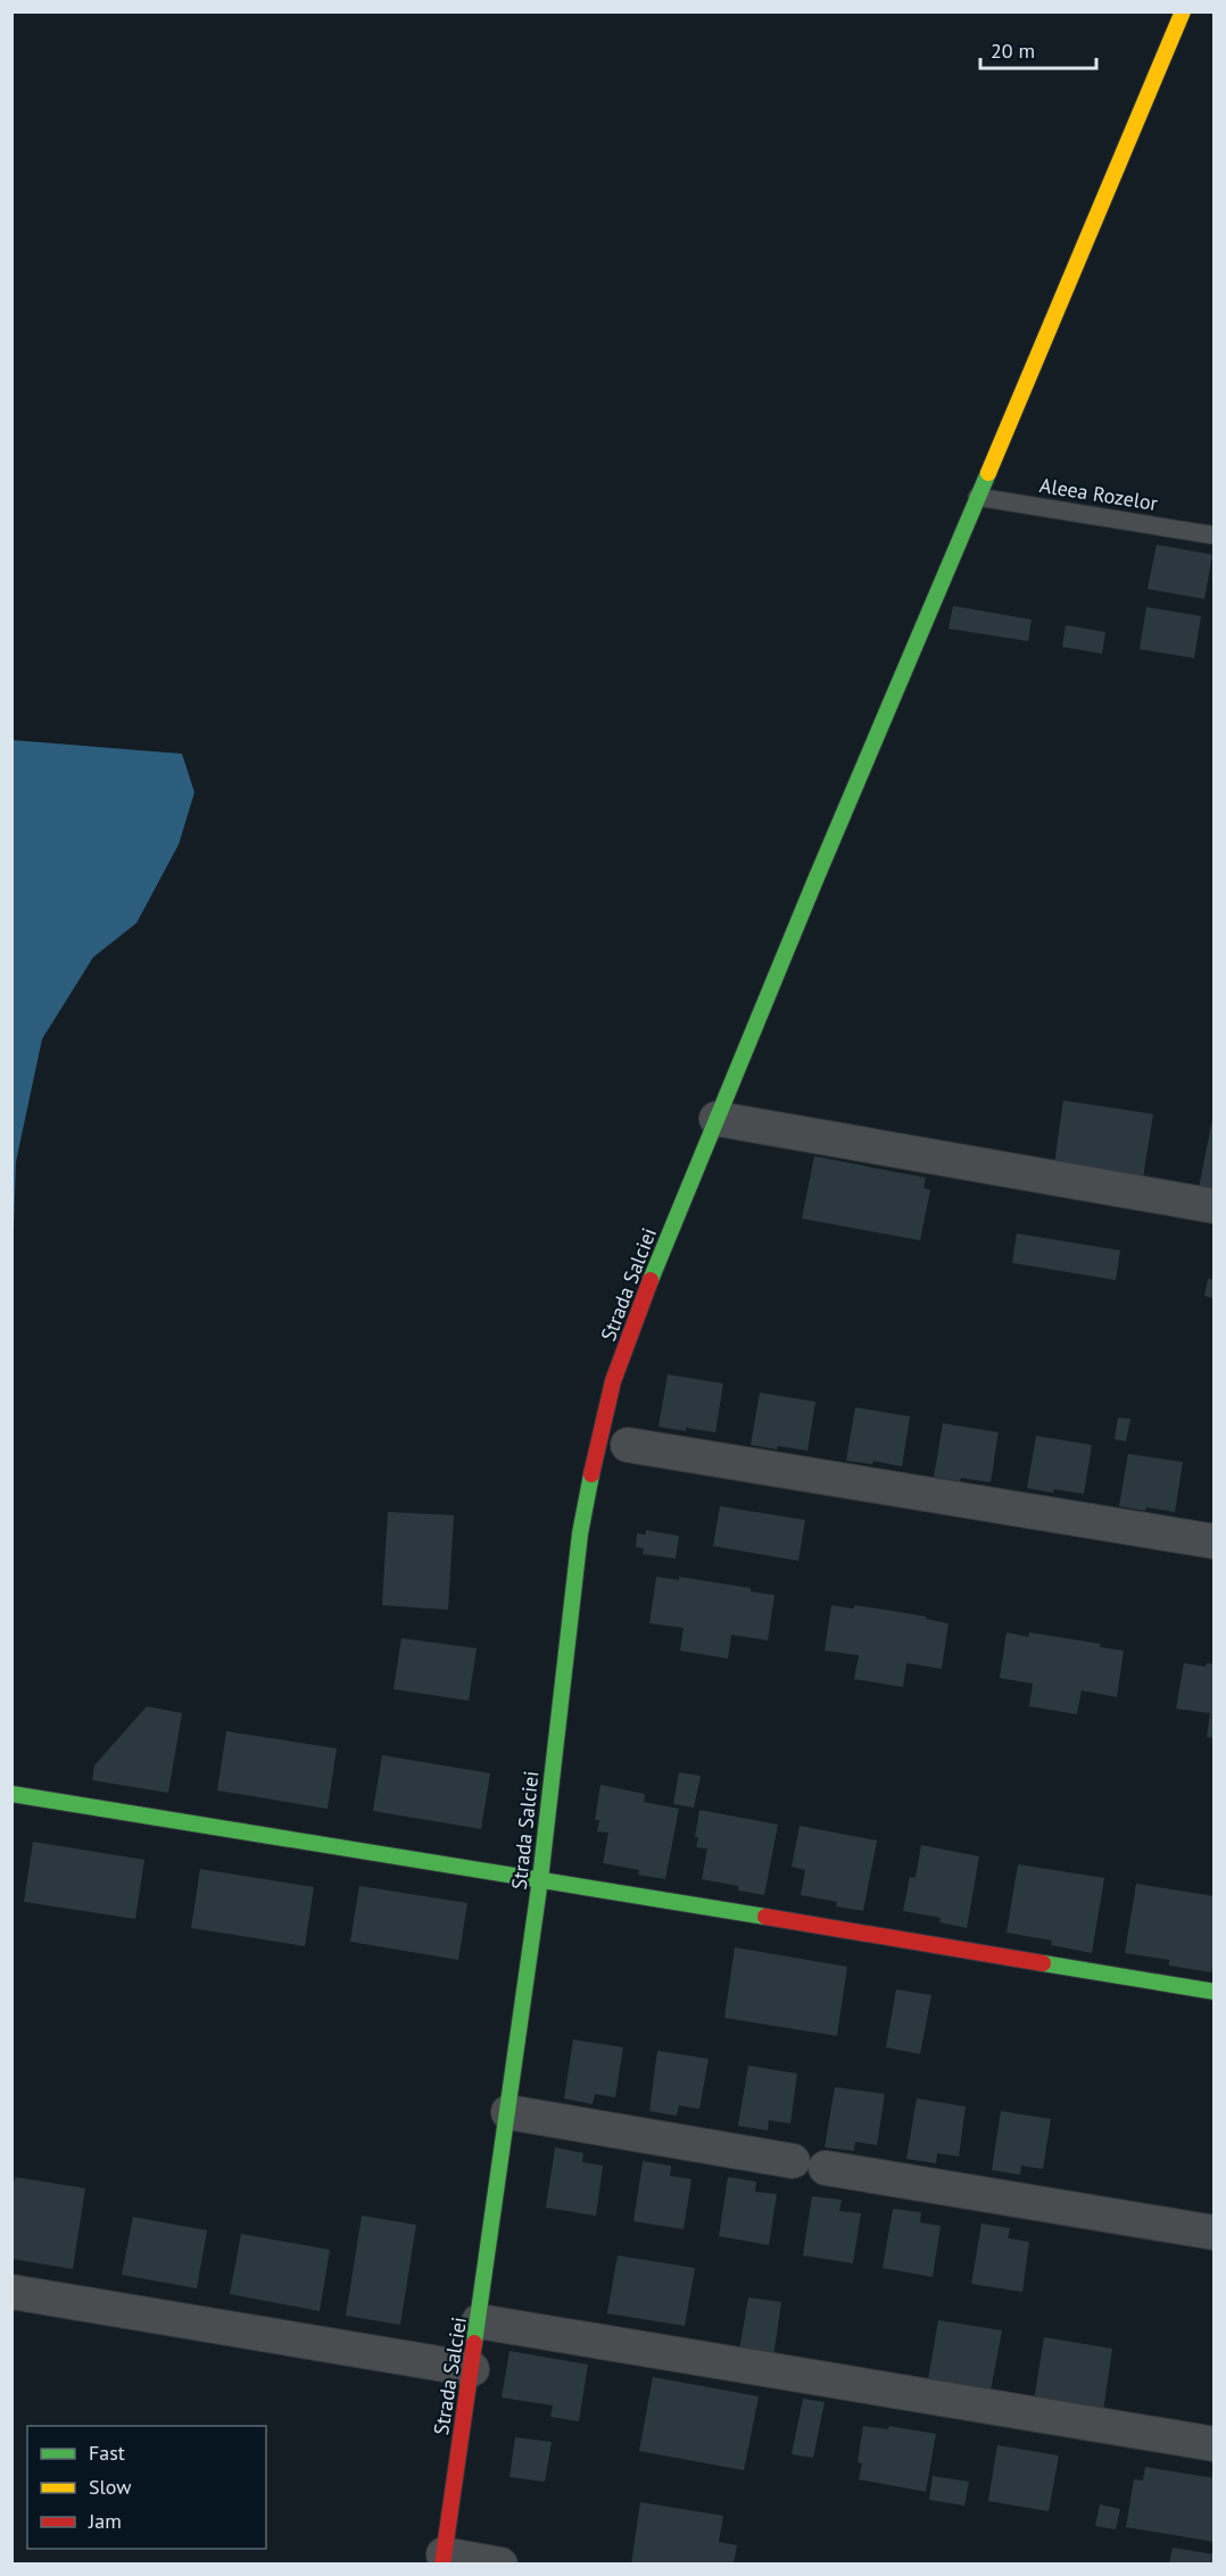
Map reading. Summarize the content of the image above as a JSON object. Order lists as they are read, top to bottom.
{
  "streets": {
    "street": ["Strada Salciei"],
    "lane": ["Aleea Rozelor"]
  },
  "crossings": [
    ["Aleea Rozelor", "Strada Salciei"]
  ],
  "legend": ["Fast", "Slow", "Jam"],
  "scale_bar": "20 m"
}
